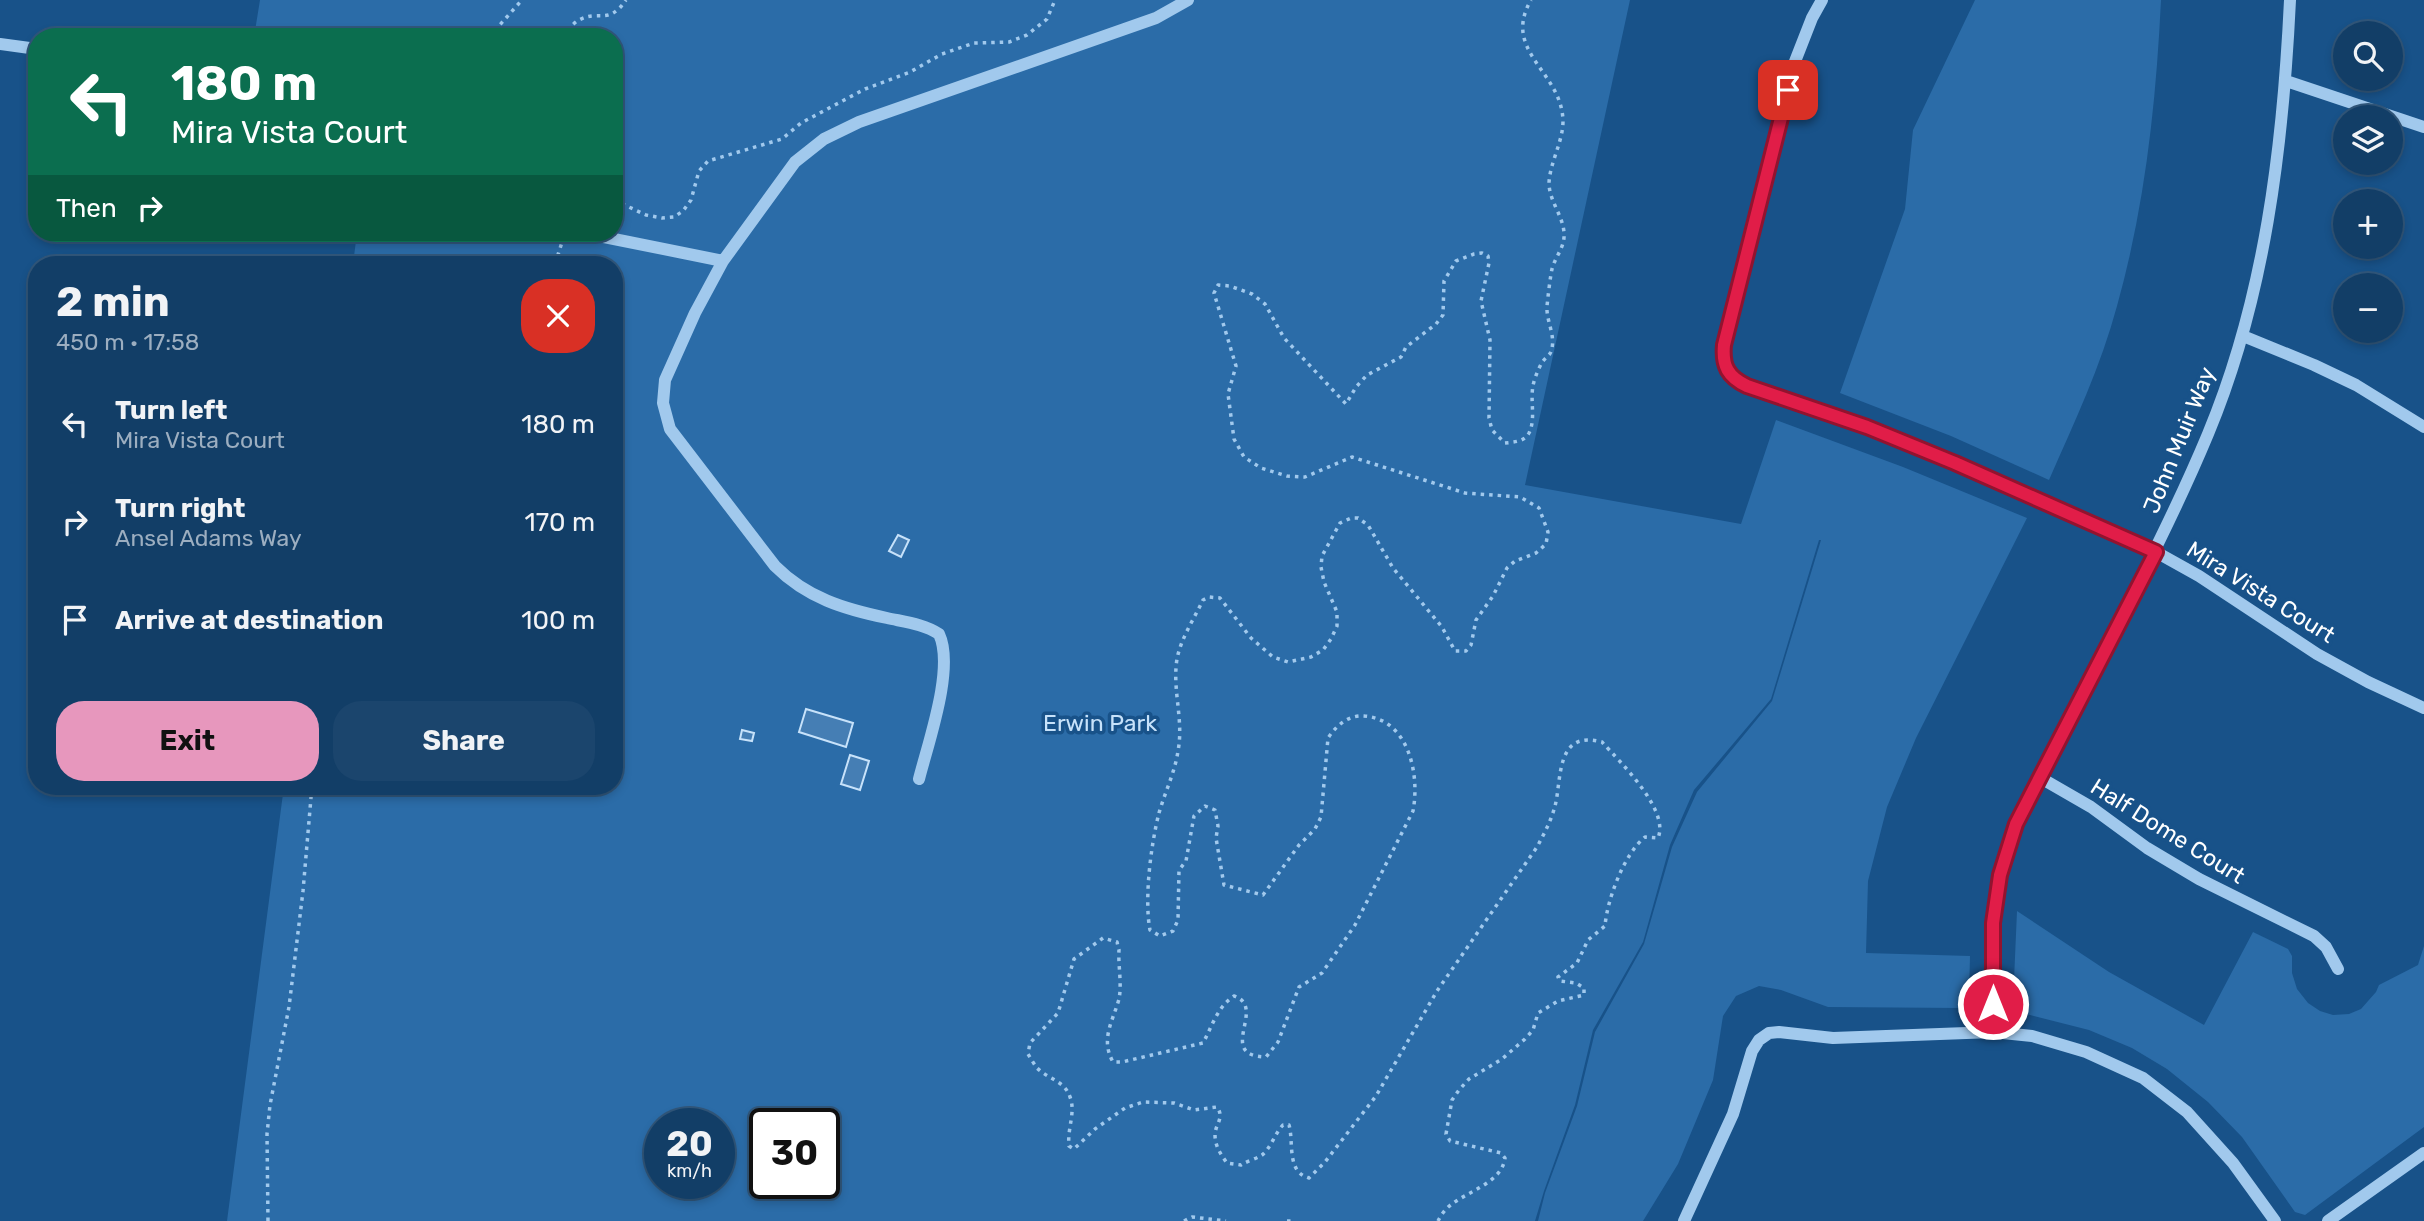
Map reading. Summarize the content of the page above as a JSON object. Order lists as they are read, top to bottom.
{
  "streets": {
    "street": ["John Muir Way", "Mira Vista Court", "Half Dome Court"]
  },
  "crossings": [
    ["John Muir Way", "Mira Vista Court"],
    ["John Muir Way", "Half Dome Court"]
  ],
  "parks": ["Erwin Park"],
  "page": {
    "map_buttons": ["+", "−"],
    "turn": ["180 m", "Mira Vista Court"],
    "then": "Then",
    "heading": ["2 min", "450 m · 17:58"],
    "list": [
      {
        "name": "Turn left",
        "note": "Mira Vista Court",
        "value": "180 m"
      },
      {
        "name": "Turn right",
        "note": "Ansel Adams Way",
        "value": "170 m"
      },
      {
        "name": "Arrive at destination",
        "value": "100 m"
      }
    ],
    "buttons": ["Exit", "Share"],
    "speed": "20 km/h",
    "limit": "30"
  }
}
